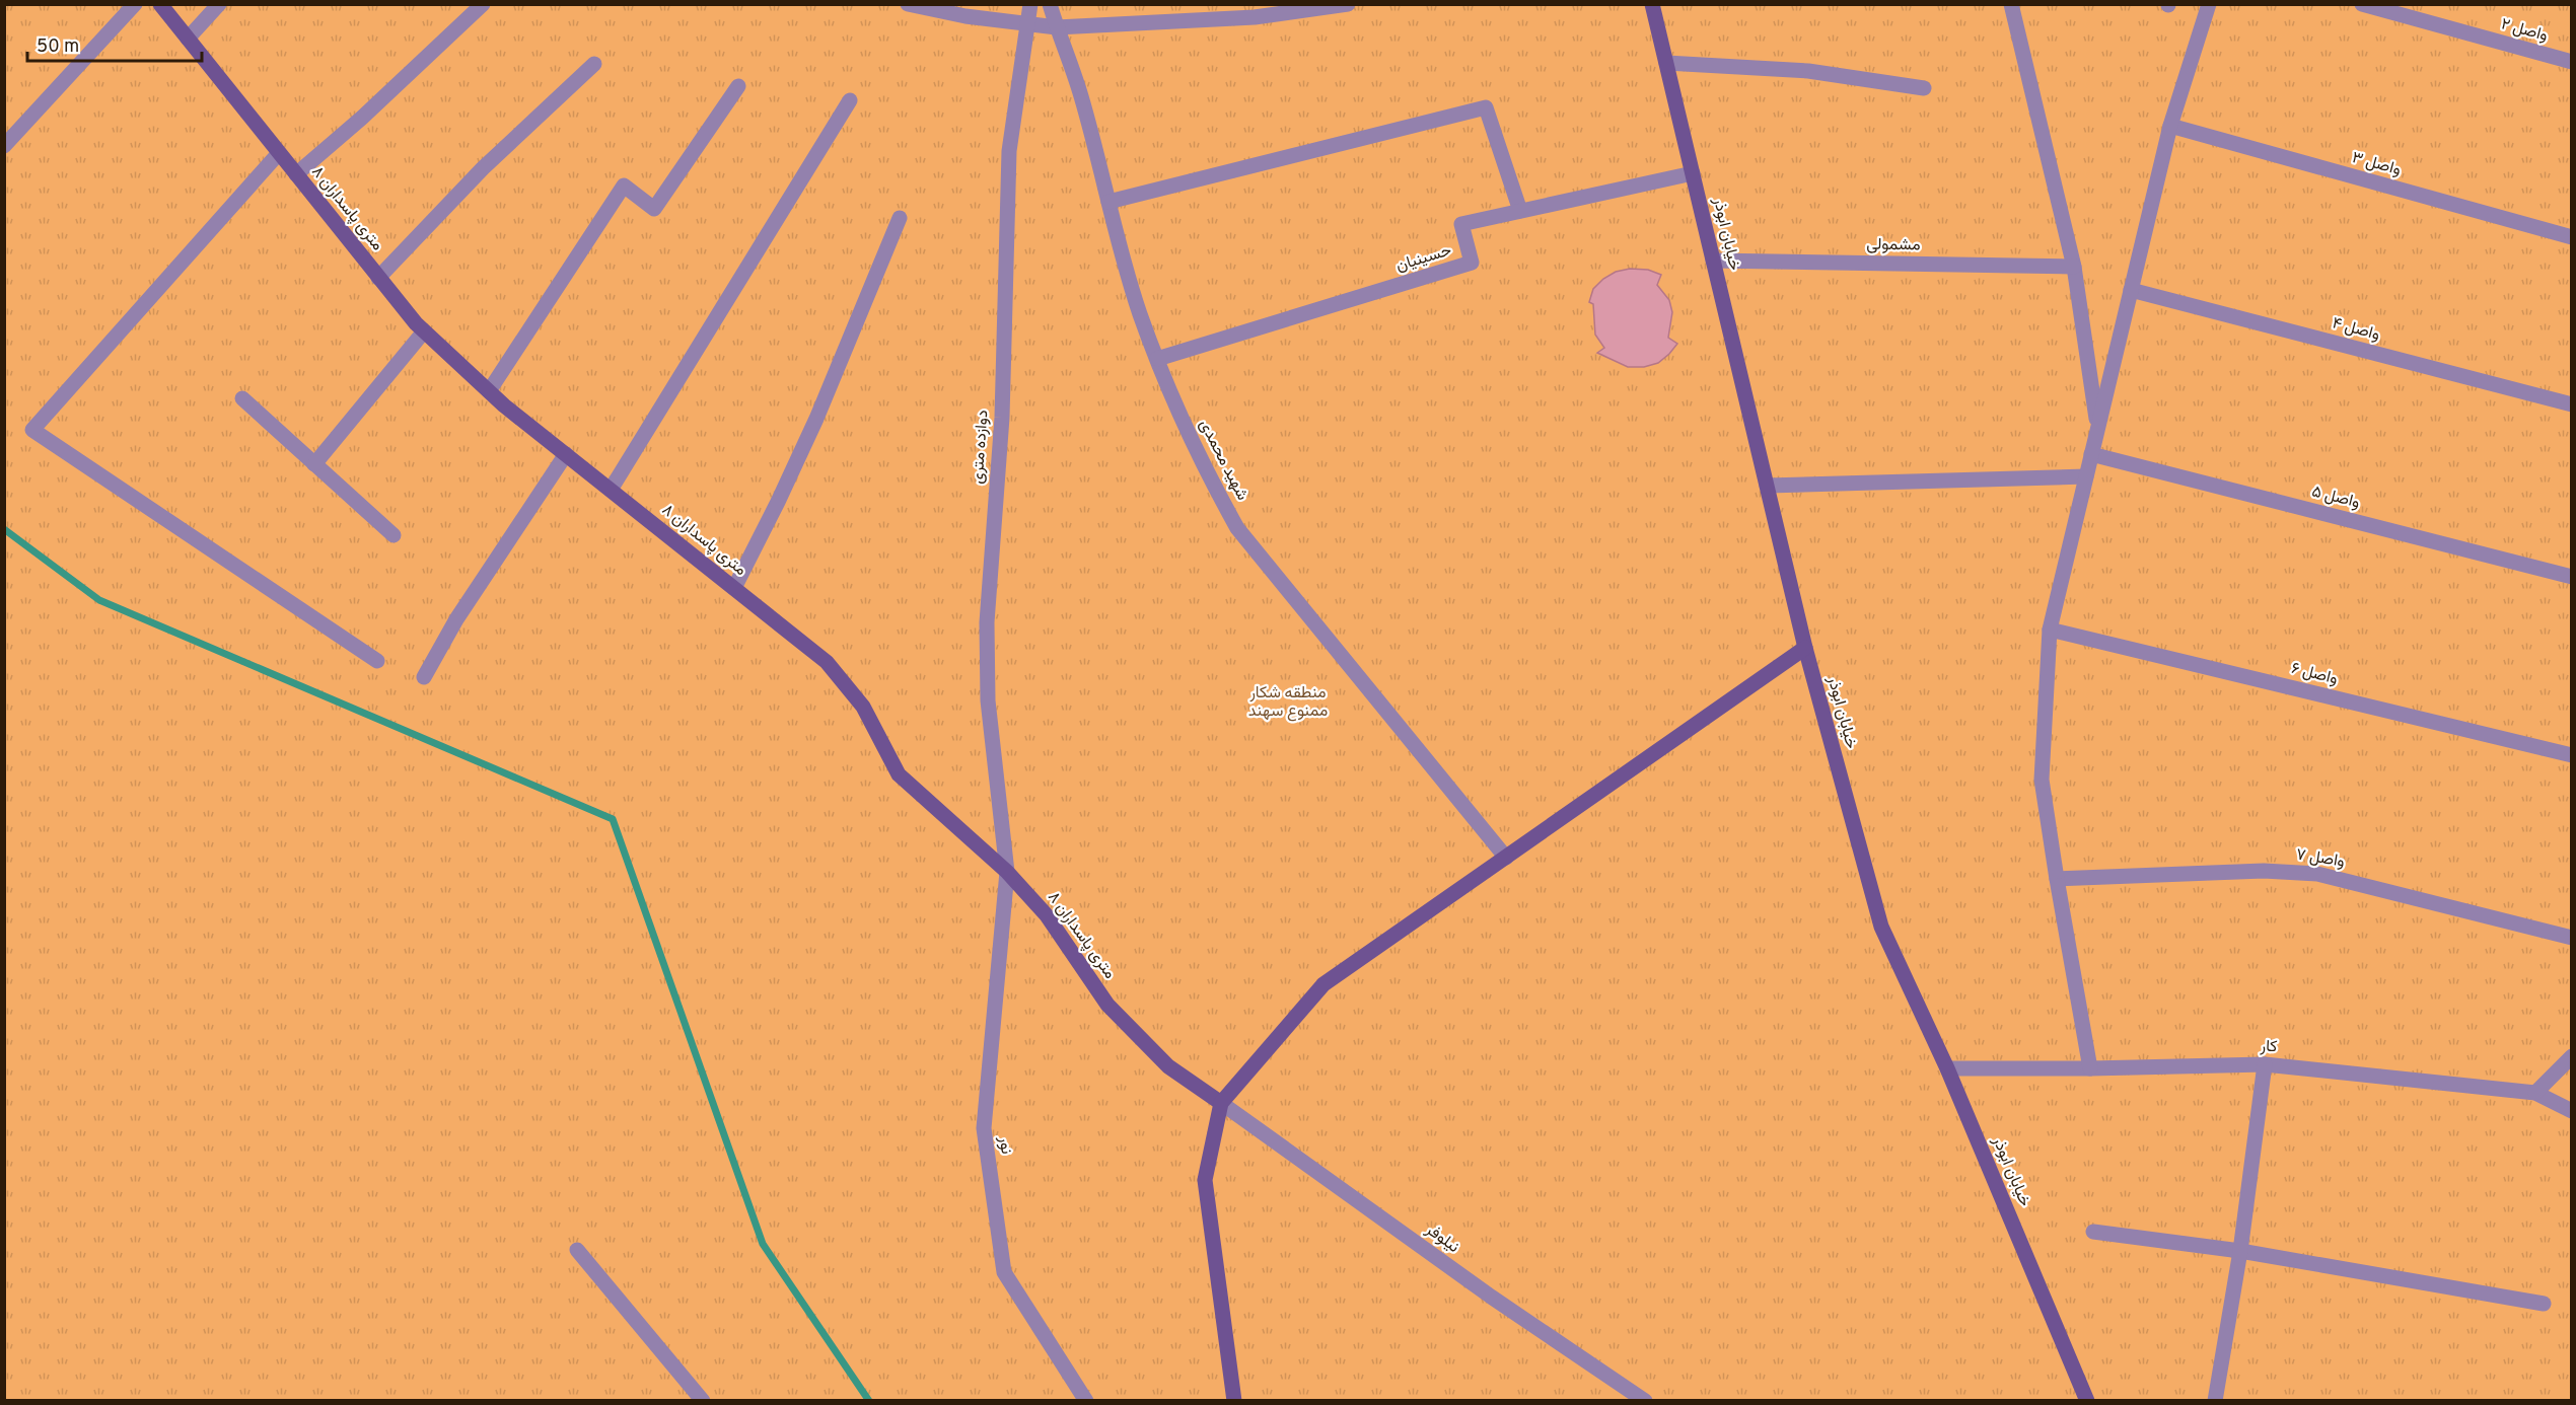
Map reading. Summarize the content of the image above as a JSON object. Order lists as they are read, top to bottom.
{
  "streets": {
    "street": [
      "واصل ۲",
      "واصل ۳",
      "۸ متری پاسداران",
      "خیابان ابوذر",
      "مشمولی",
      "حسینیان",
      "واصل ۴",
      "دوازده متری",
      "شهید محمدی",
      "واصل ۵",
      "واصل ۶",
      "واصل ۷",
      "کار",
      "نور",
      "نیلوفر"
    ]
  },
  "crossings": [
    ["۸ متری پاسداران", "دوازده متری"],
    ["۸ متری پاسداران", "نور"],
    ["۸ متری پاسداران", "نیلوفر"],
    ["خیابان ابوذر", "مشمولی"],
    ["خیابان ابوذر", "حسینیان"],
    ["خیابان ابوذر", "کار"],
    ["حسینیان", "شهید محمدی"],
    ["دوازده متری", "نور"]
  ],
  "parks": ["منطقه شکار ممنوع سهند"],
  "scale_bar": "50 m"
}
